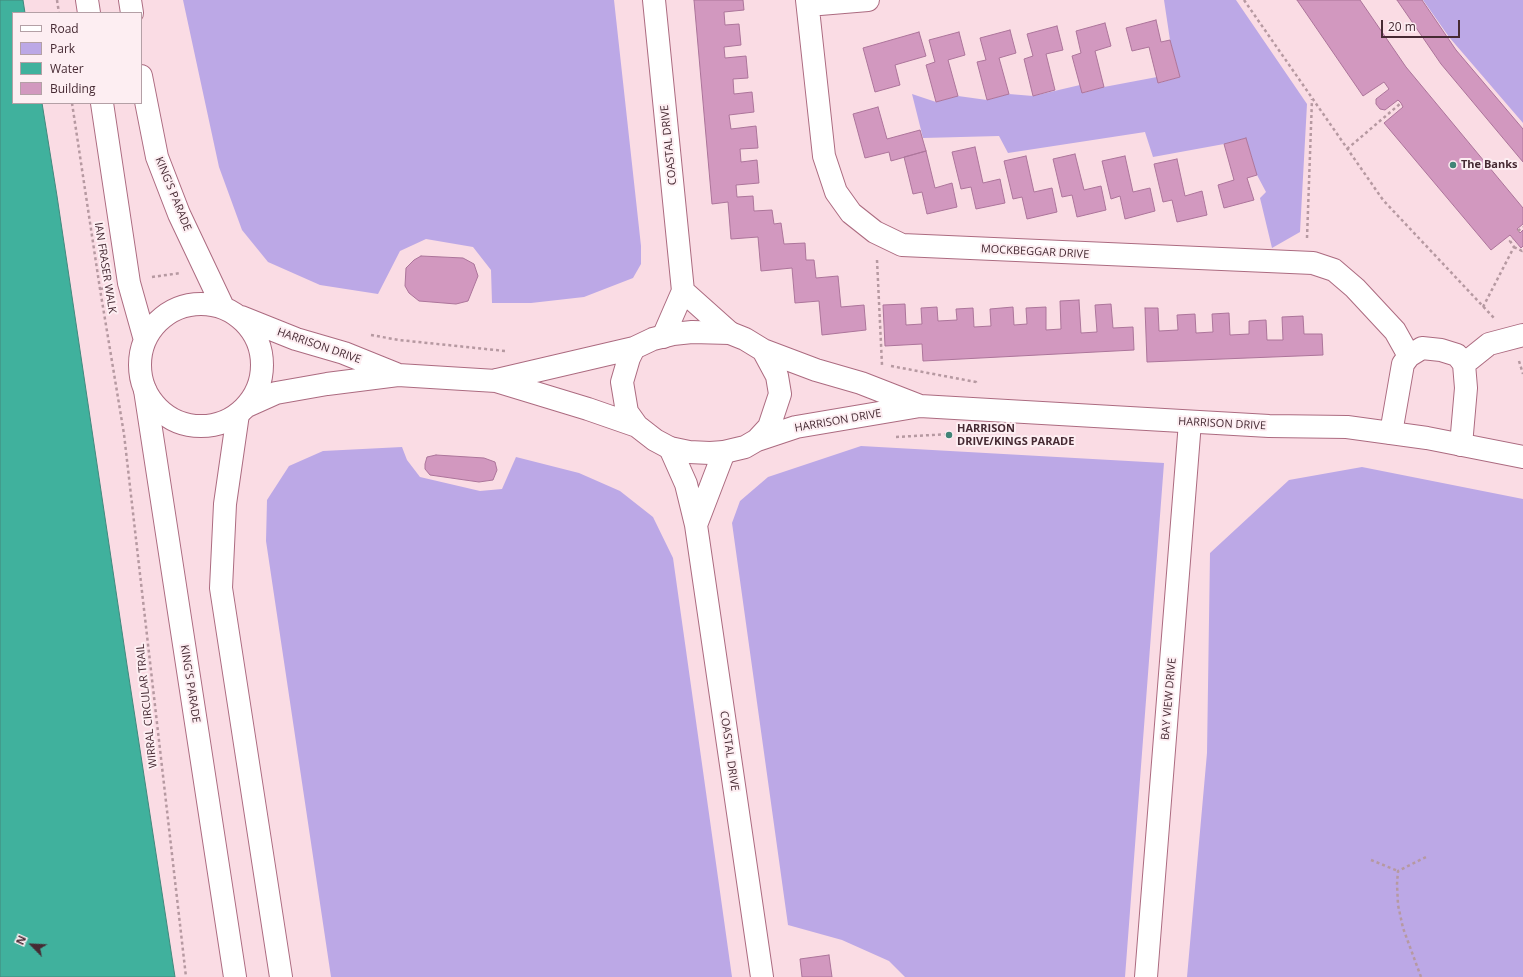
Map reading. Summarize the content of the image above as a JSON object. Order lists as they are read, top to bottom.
{
  "streets": {
    "street": [
      "COASTAL DRIVE",
      "KING'S PARADE",
      "MOCKBEGGAR DRIVE",
      "HARRISON DRIVE",
      "BAY VIEW DRIVE"
    ],
    "path": ["IAN FRASER WALK", "WIRRAL CIRCULAR TRAIL"]
  },
  "crossings": [
    ["COASTAL DRIVE", "HARRISON DRIVE"],
    ["KING'S PARADE", "HARRISON DRIVE"],
    ["IAN FRASER WALK", "WIRRAL CIRCULAR TRAIL"],
    ["HARRISON DRIVE", "BAY VIEW DRIVE"]
  ],
  "places": ["The Banks", "HARRISON DRIVE/KINGS PARADE"],
  "legend": [
    "Road",
    "Park",
    "Water",
    "Building"
  ],
  "scale_bar": "20 m",
  "north": "top left"
}
